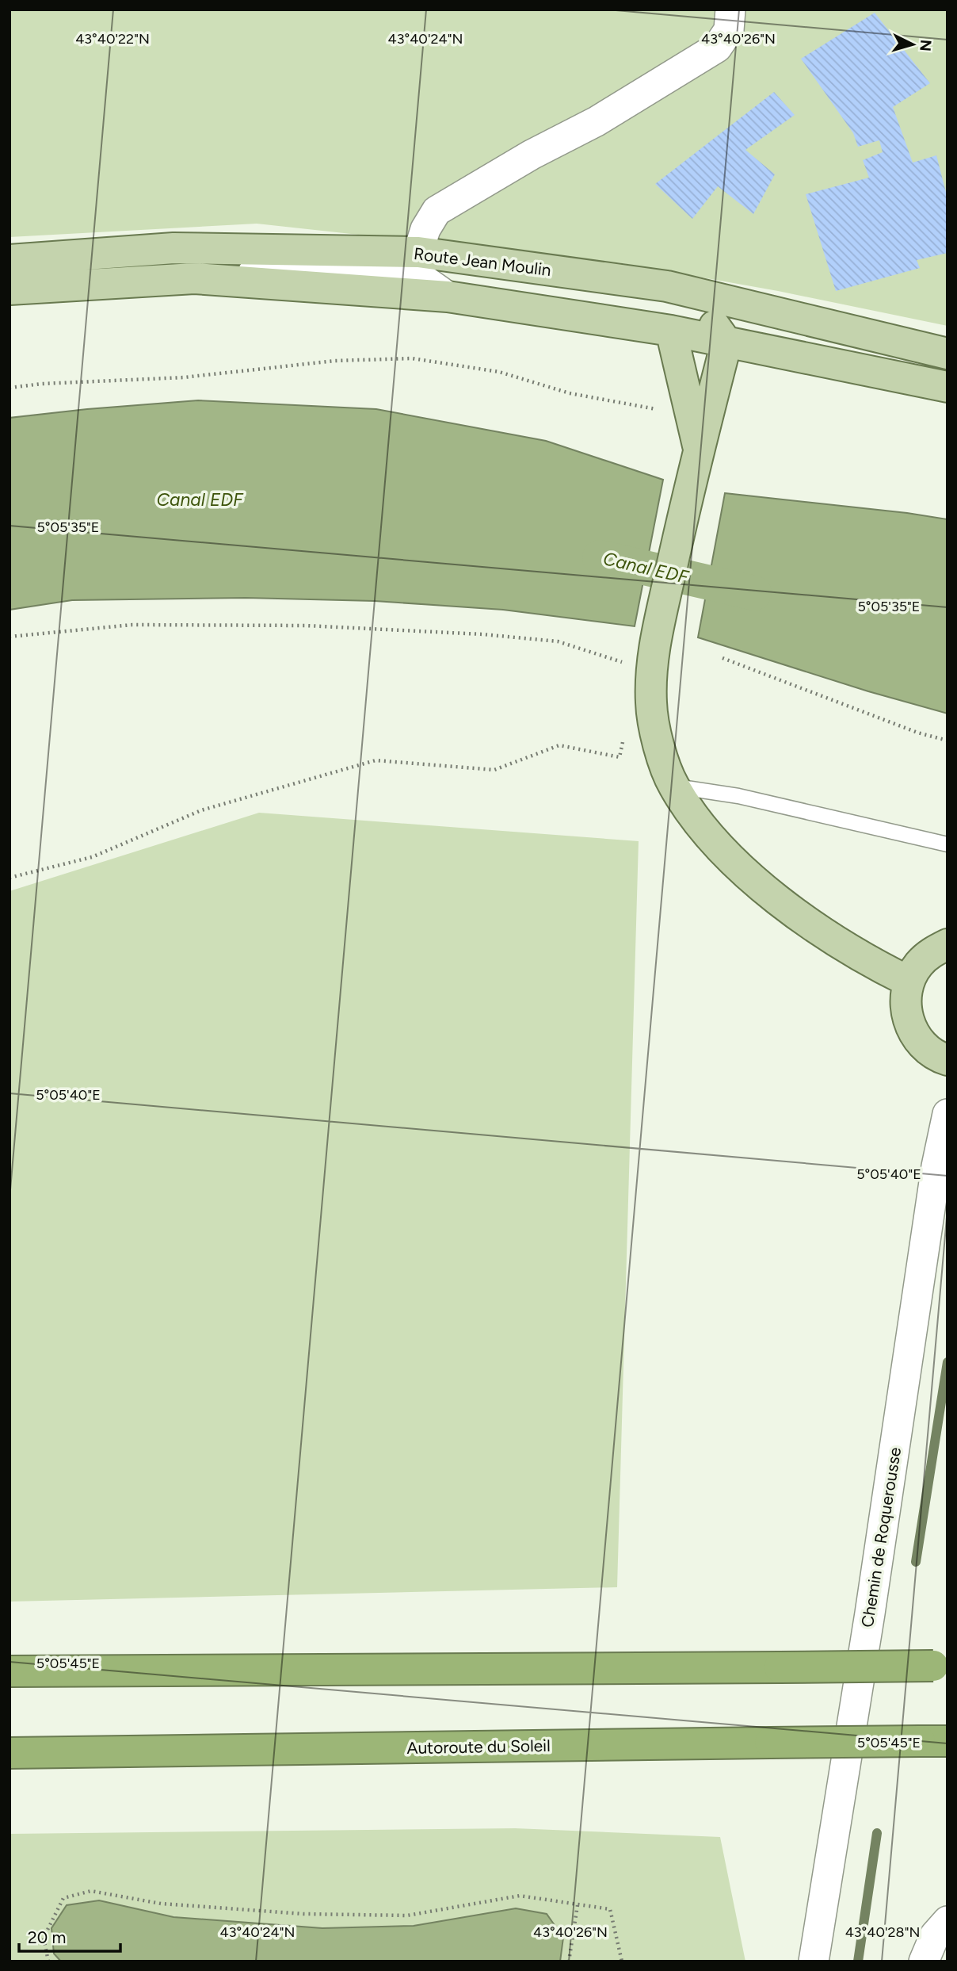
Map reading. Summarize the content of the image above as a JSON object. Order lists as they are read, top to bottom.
{
  "streets": {
    "highway": ["Autoroute du Soleil"],
    "main road": ["Route Jean Moulin"],
    "street": ["Chemin de Roquerousse"]
  },
  "water": ["Canal EDF"],
  "scale_bar": "20 m",
  "north": "right",
  "coordinates": [
    "43°40'22\"N",
    "43°40'26\"N",
    "43°40'24\"N",
    "5°05'35\"E",
    "5°05'40\"E",
    "5°05'45\"E",
    "43°40'28\"N"
  ]
}
